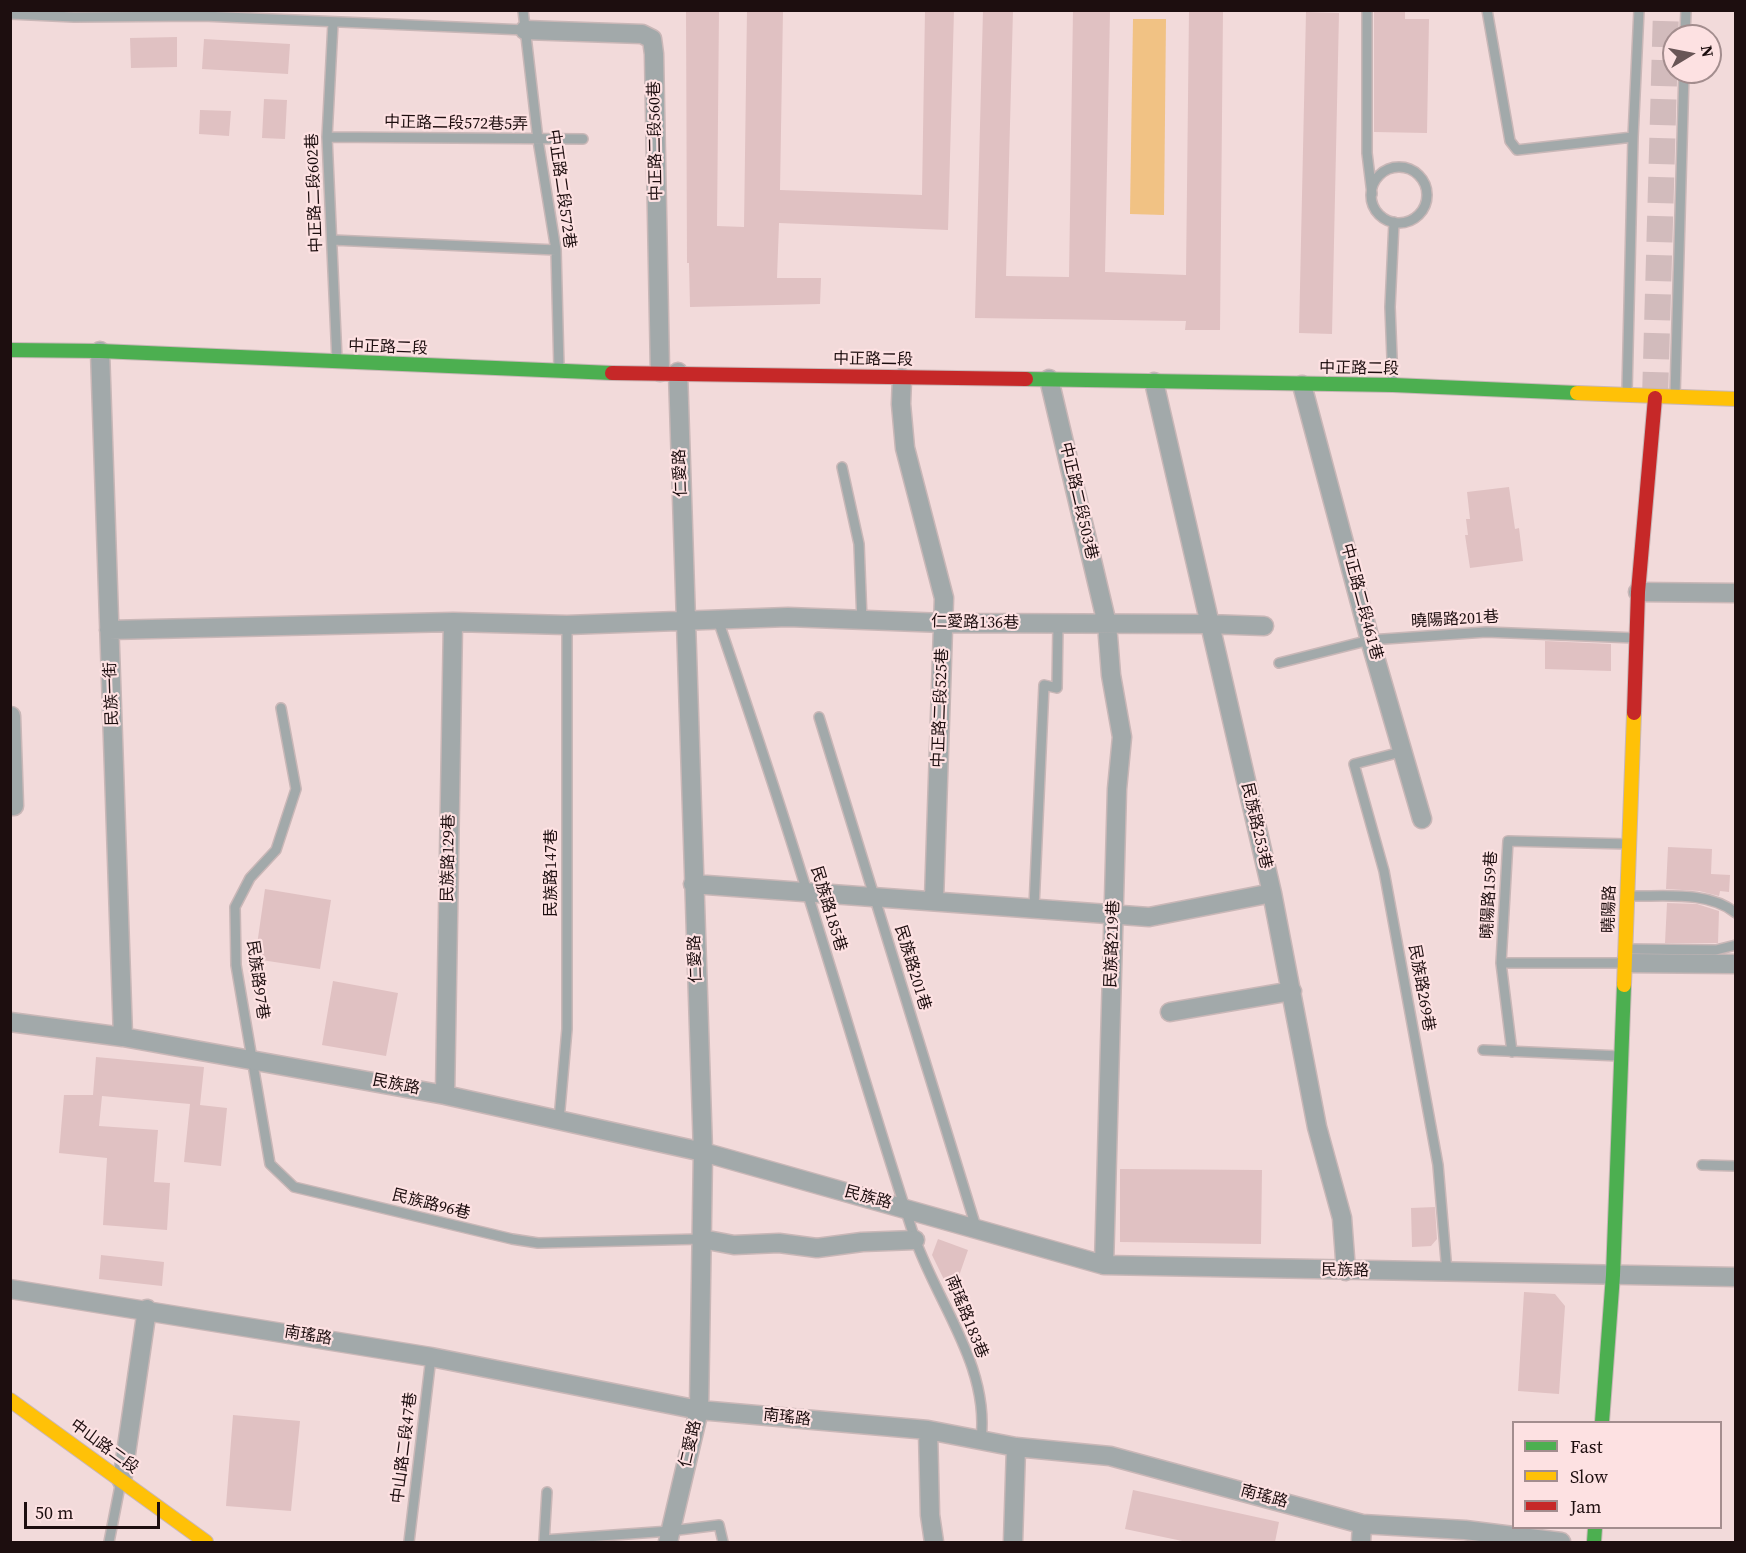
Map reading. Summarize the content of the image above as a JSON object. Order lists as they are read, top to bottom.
{
  "streets": {
    "street": [
      "中正路二段560巷",
      "中正路二段",
      "仁愛路",
      "中正路二段503巷",
      "中正路二段461巷",
      "仁愛路136巷",
      "民族一街",
      "中正路二段525巷",
      "民族路253巷",
      "民族路129巷",
      "曉陽路",
      "民族路219巷",
      "民族路",
      "南瑤路",
      "中山路二段"
    ],
    "lane": [
      "中正路二段572巷5弄",
      "中正路二段572巷",
      "中正路二段602巷",
      "曉陽路201巷",
      "民族路147巷",
      "曉陽路159巷",
      "民族路185巷",
      "民族路201巷",
      "民族路97巷",
      "民族路269巷",
      "民族路96巷",
      "南瑤路183巷",
      "中山路二段47巷"
    ]
  },
  "crossings": [
    ["中正路二段572巷5弄", "中正路二段572巷"],
    ["中正路二段572巷5弄", "中正路二段602巷"],
    ["中正路二段560巷", "中正路二段572巷"],
    ["中正路二段560巷", "中正路二段"],
    ["中正路二段560巷", "仁愛路"],
    ["中正路二段572巷", "中正路二段"],
    ["中正路二段602巷", "中正路二段"],
    ["中正路二段", "仁愛路"],
    ["中正路二段", "中正路二段503巷"],
    ["中正路二段", "中正路二段461巷"],
    ["中正路二段", "民族一街"],
    ["中正路二段", "中正路二段525巷"],
    ["中正路二段", "民族路253巷"],
    ["中正路二段", "曉陽路"],
    ["仁愛路", "仁愛路136巷"],
    ["仁愛路", "民族路"],
    ["仁愛路", "民族路96巷"],
    ["仁愛路", "南瑤路"],
    ["中正路二段503巷", "仁愛路136巷"],
    ["中正路二段503巷", "民族路219巷"],
    ["中正路二段461巷", "曉陽路201巷"],
    ["中正路二段461巷", "民族路269巷"],
    ["曉陽路201巷", "曉陽路"],
    ["仁愛路136巷", "民族一街"],
    ["仁愛路136巷", "中正路二段525巷"],
    ["仁愛路136巷", "民族路253巷"],
    ["仁愛路136巷", "民族路129巷"],
    ["仁愛路136巷", "民族路147巷"],
    ["仁愛路136巷", "民族路185巷"],
    ["仁愛路136巷", "民族路219巷"],
    ["民族一街", "民族路"],
    ["民族路253巷", "民族路"],
    ["民族路129巷", "民族路"],
    ["民族路147巷", "民族路"],
    ["曉陽路159巷", "曉陽路"],
    ["民族路185巷", "民族路"],
    ["民族路185巷", "南瑤路183巷"],
    ["曉陽路", "民族路"],
    ["民族路219巷", "民族路"],
    ["民族路201巷", "民族路"],
    ["民族路97巷", "民族路"],
    ["民族路97巷", "民族路96巷"],
    ["民族路269巷", "民族路"],
    ["民族路", "民族路96巷"],
    ["民族路", "南瑤路183巷"],
    ["南瑤路183巷", "南瑤路"],
    ["南瑤路", "中山路二段47巷"]
  ],
  "legend": ["Fast", "Slow", "Jam"],
  "scale_bar": "50 m",
  "north": "right"
}
